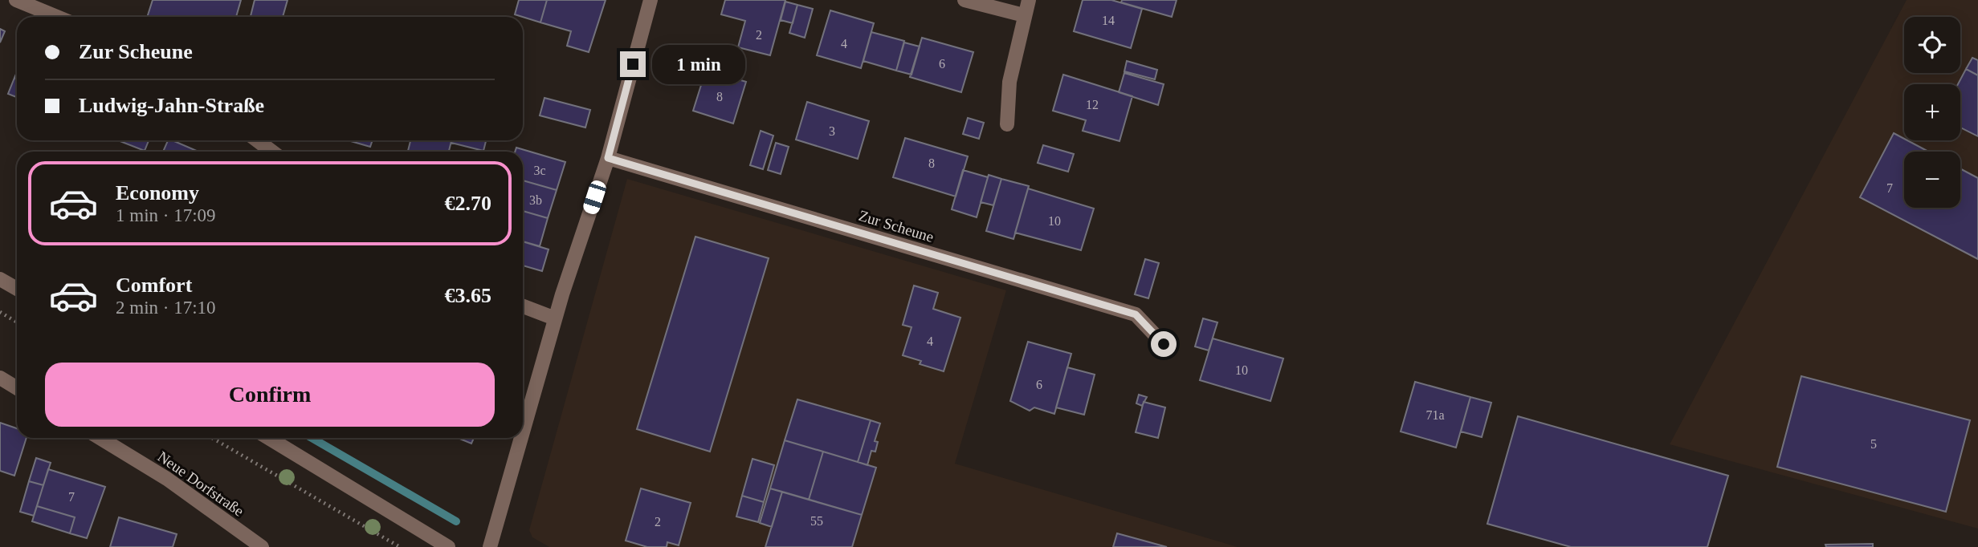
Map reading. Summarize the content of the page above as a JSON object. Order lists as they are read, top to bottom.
{
  "streets": {
    "street": ["Zur Scheune", "Neue Dorfstraße"]
  },
  "house_numbers": [
    "14",
    "2",
    "4",
    "6",
    "8",
    "12",
    "3",
    "8",
    "3c",
    "7",
    "3b",
    "10",
    "4",
    "10",
    "6",
    "71a",
    "5",
    "7",
    "55",
    "2"
  ],
  "page": {
    "map_buttons": ["+", "−"],
    "banner": ["Zur Scheune", "Ludwig-Jahn-Straße"],
    "bubble": "1 min",
    "list": [
      {
        "name": "Economy",
        "note": "1 min · 17:09",
        "value": "€2.70"
      },
      {
        "name": "Comfort",
        "note": "2 min · 17:10",
        "value": "€3.65"
      }
    ],
    "buttons": "Confirm"
  }
}
